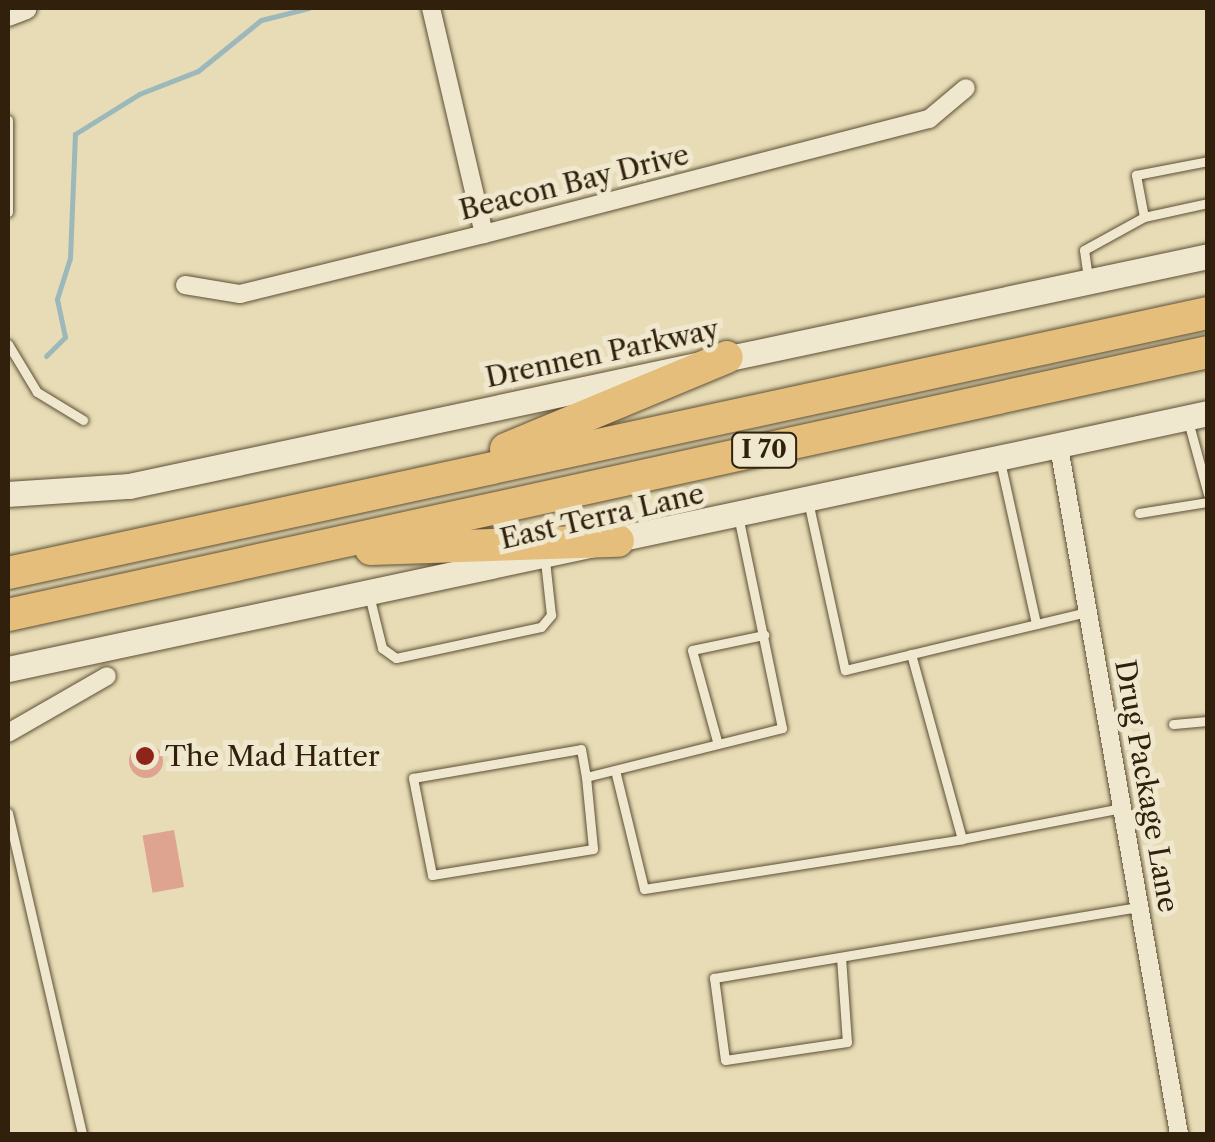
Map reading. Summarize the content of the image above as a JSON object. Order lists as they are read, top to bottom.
{
  "streets": {
    "highway": ["I 70"],
    "main road": ["Drennen Parkway", "East Terra Lane"],
    "street": ["Beacon Bay Drive", "Drug Package Lane"]
  },
  "crossings": [
    ["East Terra Lane", "Drug Package Lane"]
  ],
  "places": ["The Mad Hatter"]
}
